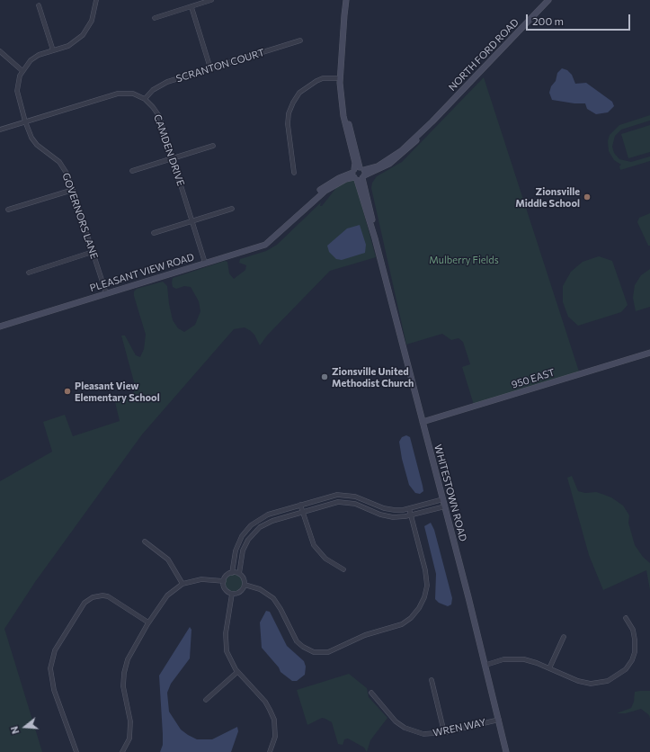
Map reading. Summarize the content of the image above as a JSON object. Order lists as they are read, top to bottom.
{
  "streets": {
    "street": [
      "NORTH FORD ROAD",
      "SCRANTON COURT",
      "CAMDEN DRIVE",
      "GOVERNORS LANE",
      "PLEASANT VIEW ROAD",
      "950 EAST",
      "WHITESTOWN ROAD",
      "WREN WAY"
    ]
  },
  "crossings": [
    ["NORTH FORD ROAD", "PLEASANT VIEW ROAD"],
    ["NORTH FORD ROAD", "WHITESTOWN ROAD"],
    ["SCRANTON COURT", "CAMDEN DRIVE"],
    ["CAMDEN DRIVE", "PLEASANT VIEW ROAD"],
    ["GOVERNORS LANE", "PLEASANT VIEW ROAD"],
    ["PLEASANT VIEW ROAD", "WHITESTOWN ROAD"],
    ["950 EAST", "WHITESTOWN ROAD"],
    ["WHITESTOWN ROAD", "WREN WAY"]
  ],
  "parks": ["Mulberry Fields"],
  "places": ["Zionsville Middle School", "Zionsville United Methodist Church", "Pleasant View Elementary School"],
  "scale_bar": "200 m",
  "north": "left"
}
